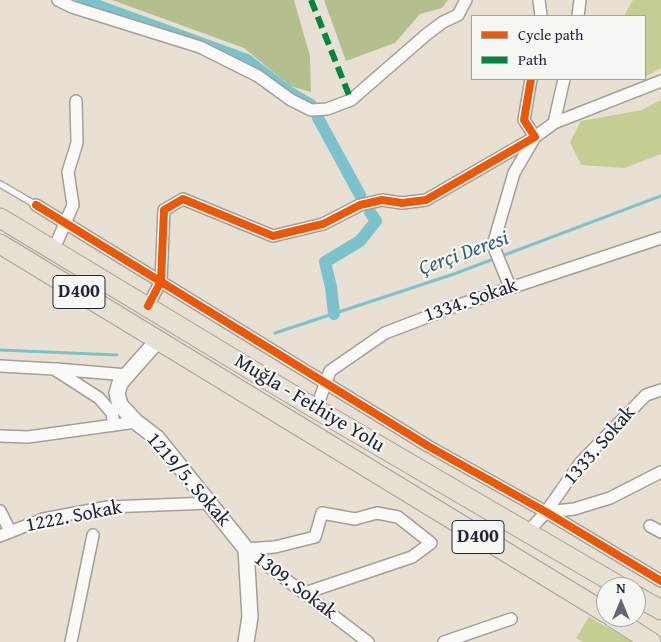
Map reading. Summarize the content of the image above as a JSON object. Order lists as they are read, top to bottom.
{
  "streets": {
    "highway": ["D400", "Muğla - Fethiye Yolu"],
    "street": [
      "1334. Sokak",
      "1333. Sokak",
      "1219/5. Sokak",
      "1222. Sokak",
      "1309. Sokak"
    ]
  },
  "crossings": [
    ["1334. Sokak", "Muğla - Fethiye Yolu"],
    ["Muğla - Fethiye Yolu", "1333. Sokak"],
    ["Muğla - Fethiye Yolu", "1219/5. Sokak"],
    ["1219/5. Sokak", "1222. Sokak"],
    ["1219/5. Sokak", "1309. Sokak"]
  ],
  "water": ["Çerçi Deresi"],
  "legend": ["Cycle path", "Path"],
  "north": "top"
}
